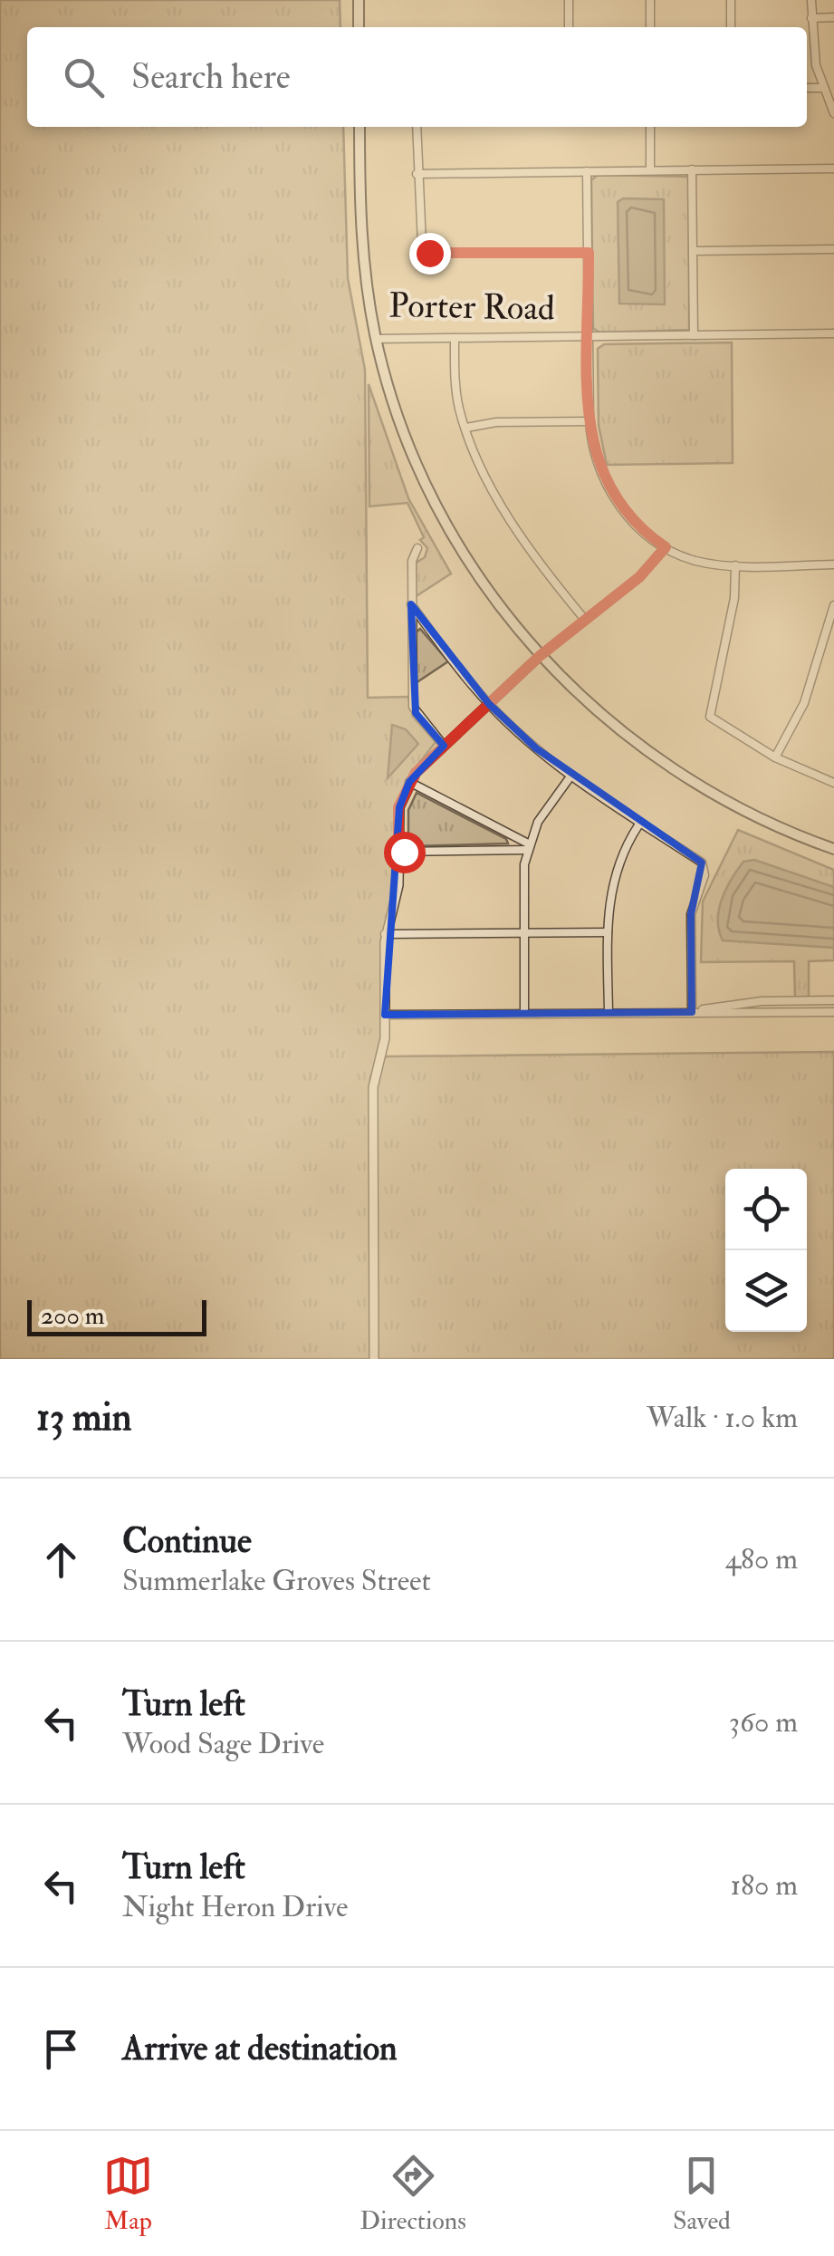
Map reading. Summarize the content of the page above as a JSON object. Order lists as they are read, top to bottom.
{
  "streets": {
    "main road": ["Porter Road"]
  },
  "scale_bar": "200 m",
  "page": {
    "search": "Search here",
    "scale": "200 m",
    "heading": ["13 min", "Walk · 1.0 km"],
    "list": [
      ["Continue", "Summerlake Groves Street", "480 m"],
      ["Turn left", "Wood Sage Drive", "360 m"],
      ["Turn left", "Night Heron Drive", "180 m"],
      "Arrive at destination"
    ],
    "nav": ["Map", "Directions", "Saved"]
  }
}
